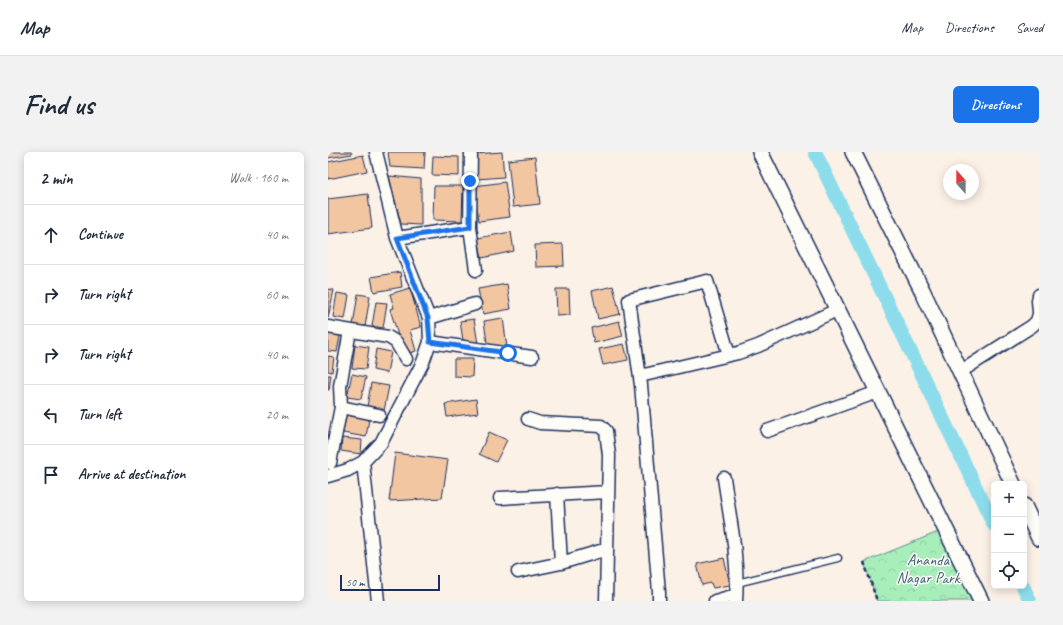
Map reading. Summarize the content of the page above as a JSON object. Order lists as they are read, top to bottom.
{
  "parks": ["Ananda Nagar Park"],
  "scale_bar": "50 m",
  "north": "top",
  "page": {
    "header": "Map",
    "nav": ["Map", "Directions", "Saved"],
    "buttons": "Directions",
    "title": "Find us",
    "heading": ["2 min", "Walk · 160 m"],
    "list": [
      ["Continue", "40 m"],
      ["Turn right", "60 m"],
      ["Turn right", "40 m"],
      ["Turn left", "20 m"],
      "Arrive at destination"
    ],
    "map_buttons": ["+", "−"],
    "scale": "50 m"
  }
}
